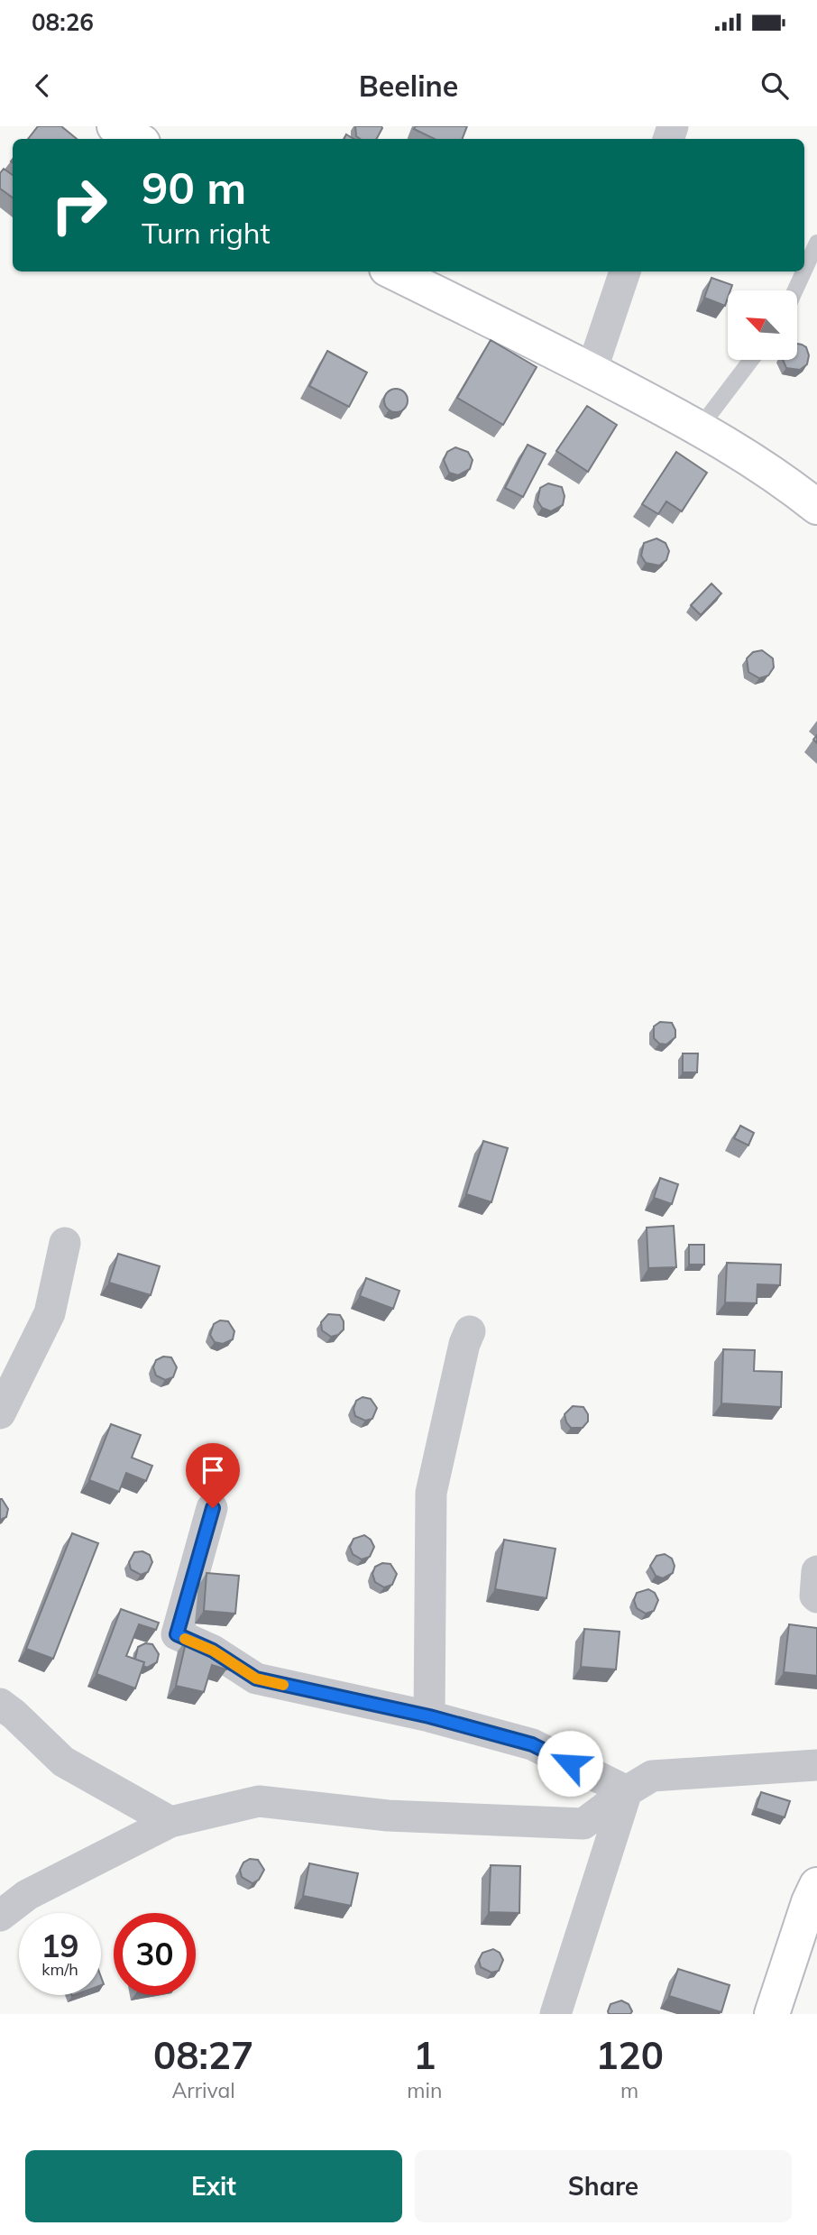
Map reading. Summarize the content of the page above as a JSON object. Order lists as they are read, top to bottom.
{
  "north": "top left",
  "page": {
    "status": "08:26",
    "header": "Beeline",
    "turn": ["90 m", "Turn right"],
    "speed": "19 km/h",
    "limit": "30",
    "eta": [
      "08:27",
      "Arrival",
      "1",
      "min",
      "120",
      "m"
    ],
    "buttons": ["Exit", "Share"]
  }
}
